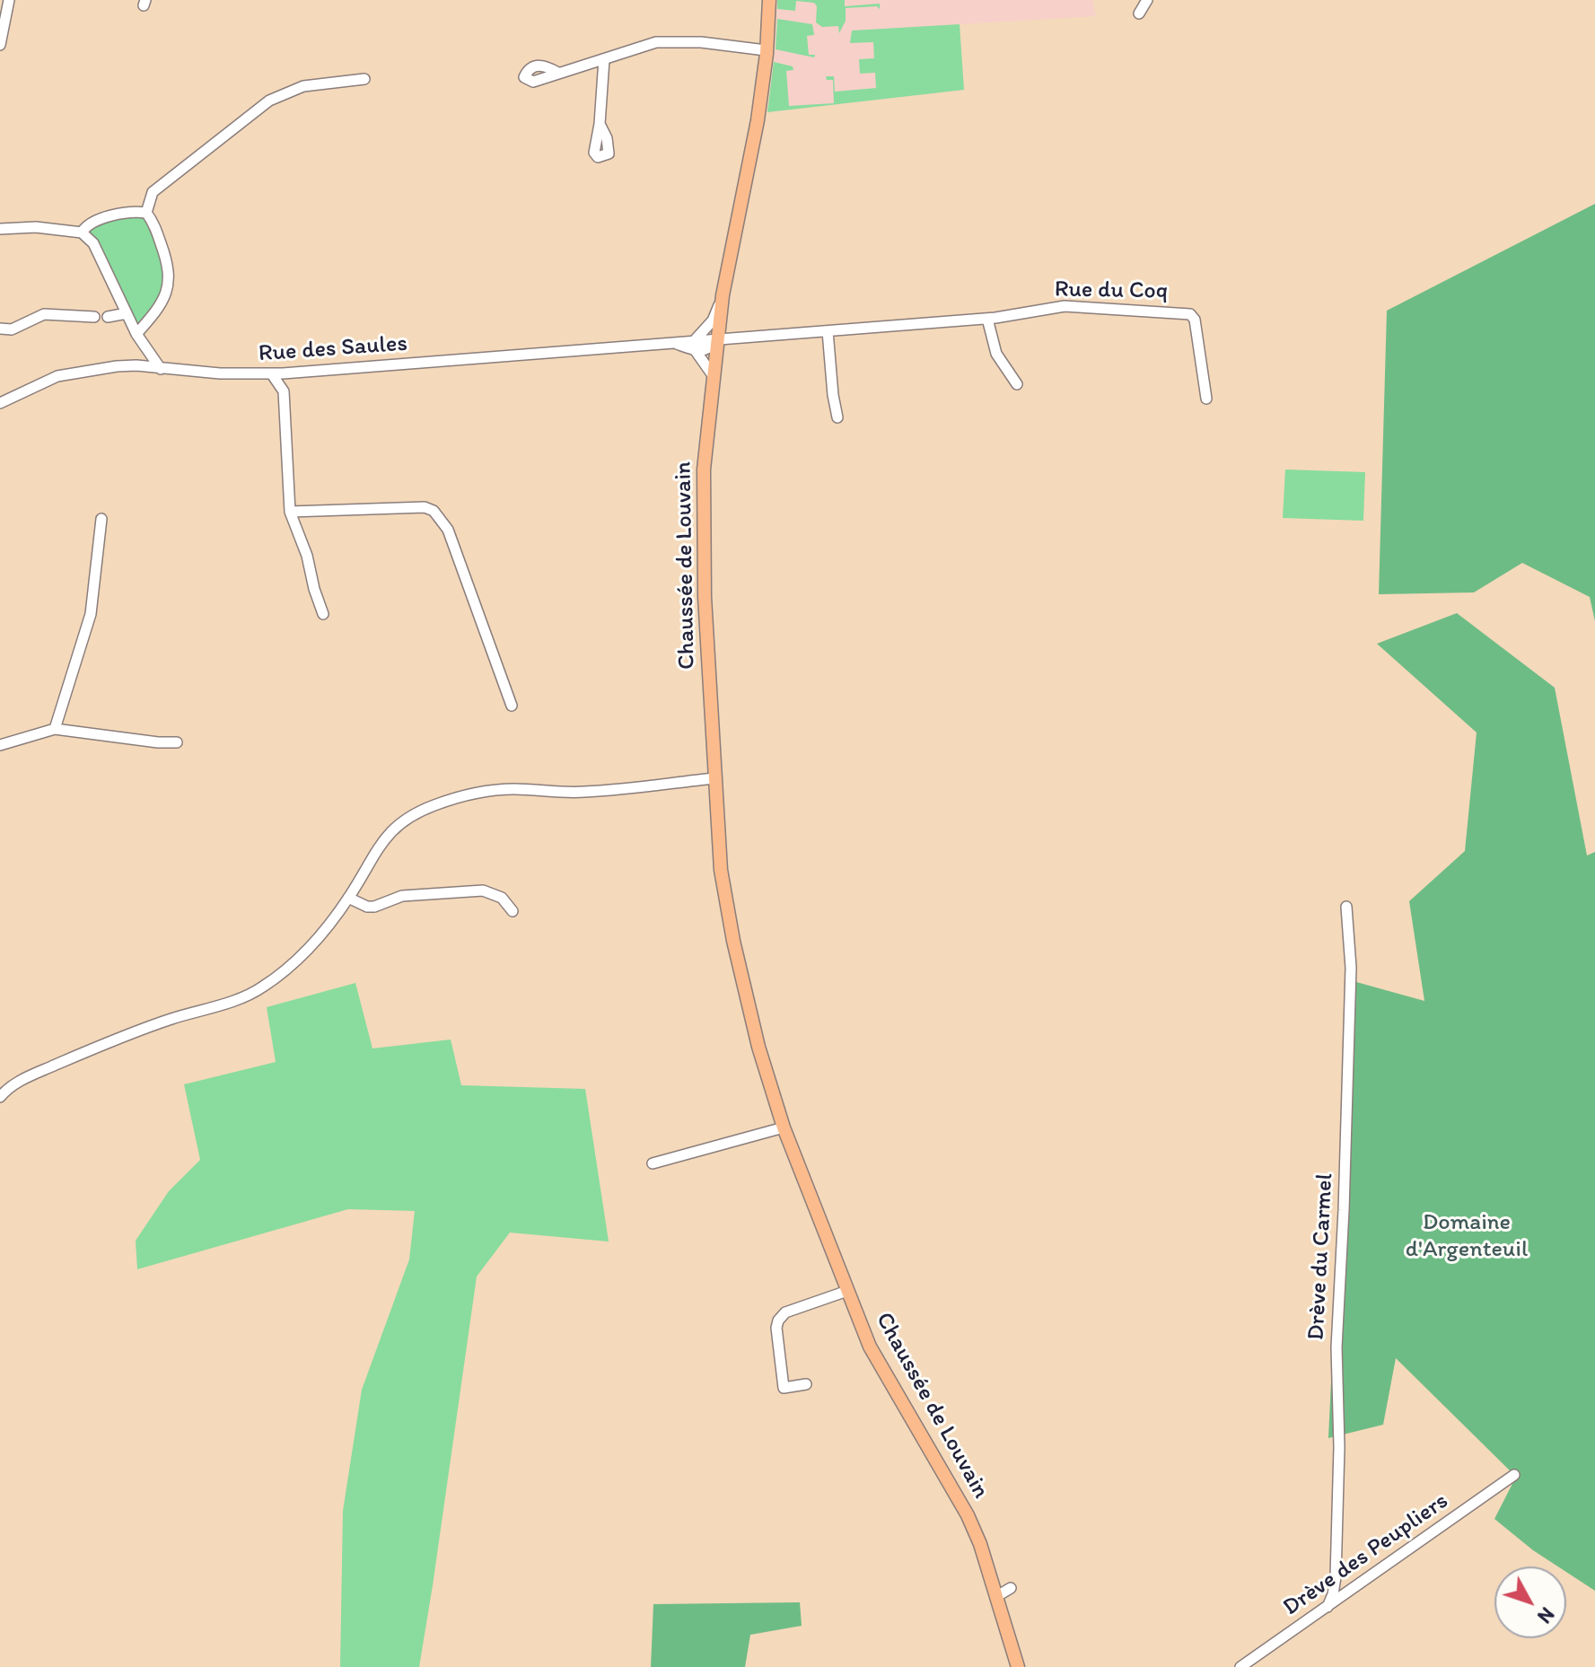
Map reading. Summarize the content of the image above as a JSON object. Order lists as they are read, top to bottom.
{
  "streets": {
    "main road": ["Chaussée de Louvain"],
    "street": [
      "Rue du Coq",
      "Rue des Saules",
      "Drève du Carmel",
      "Drève des Peupliers"
    ]
  },
  "crossings": [
    ["Rue du Coq", "Rue des Saules"],
    ["Rue du Coq", "Chaussée de Louvain"],
    ["Rue des Saules", "Chaussée de Louvain"],
    ["Drève du Carmel", "Drève des Peupliers"]
  ],
  "parks": ["Domaine d'Argenteuil"],
  "north": "bottom right"
}
